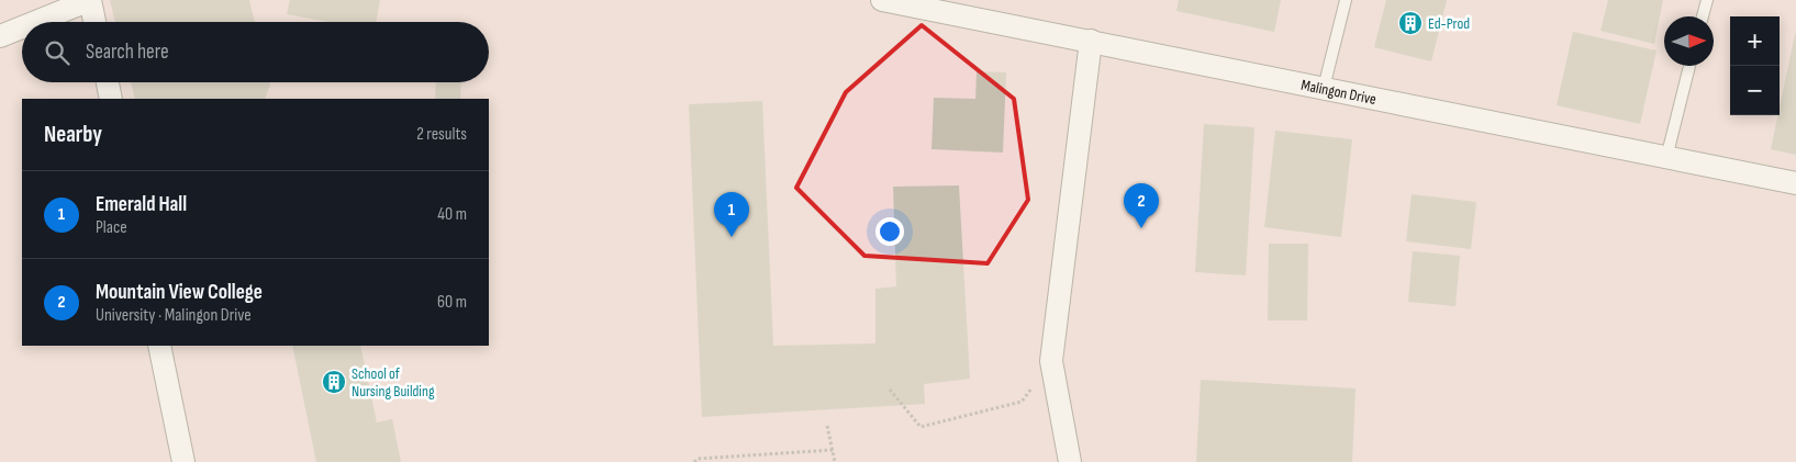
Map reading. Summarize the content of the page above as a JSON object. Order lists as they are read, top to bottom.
{
  "streets": {
    "street": ["Malingon Drive"]
  },
  "places": {
    "building": ["Ed-Prod", "School of Nursing Building"]
  },
  "north": "right",
  "page": {
    "map_buttons": ["+", "−"],
    "search": "Search here",
    "heading": ["Nearby", "2 results"],
    "list": [
      {
        "mark": "1",
        "name": "Emerald Hall",
        "note": "Place",
        "value": "40 m"
      },
      {
        "mark": "2",
        "name": "Mountain View College",
        "note": "University · Malingon Drive",
        "value": "60 m"
      }
    ],
    "pins": ["2", "1"]
  }
}
